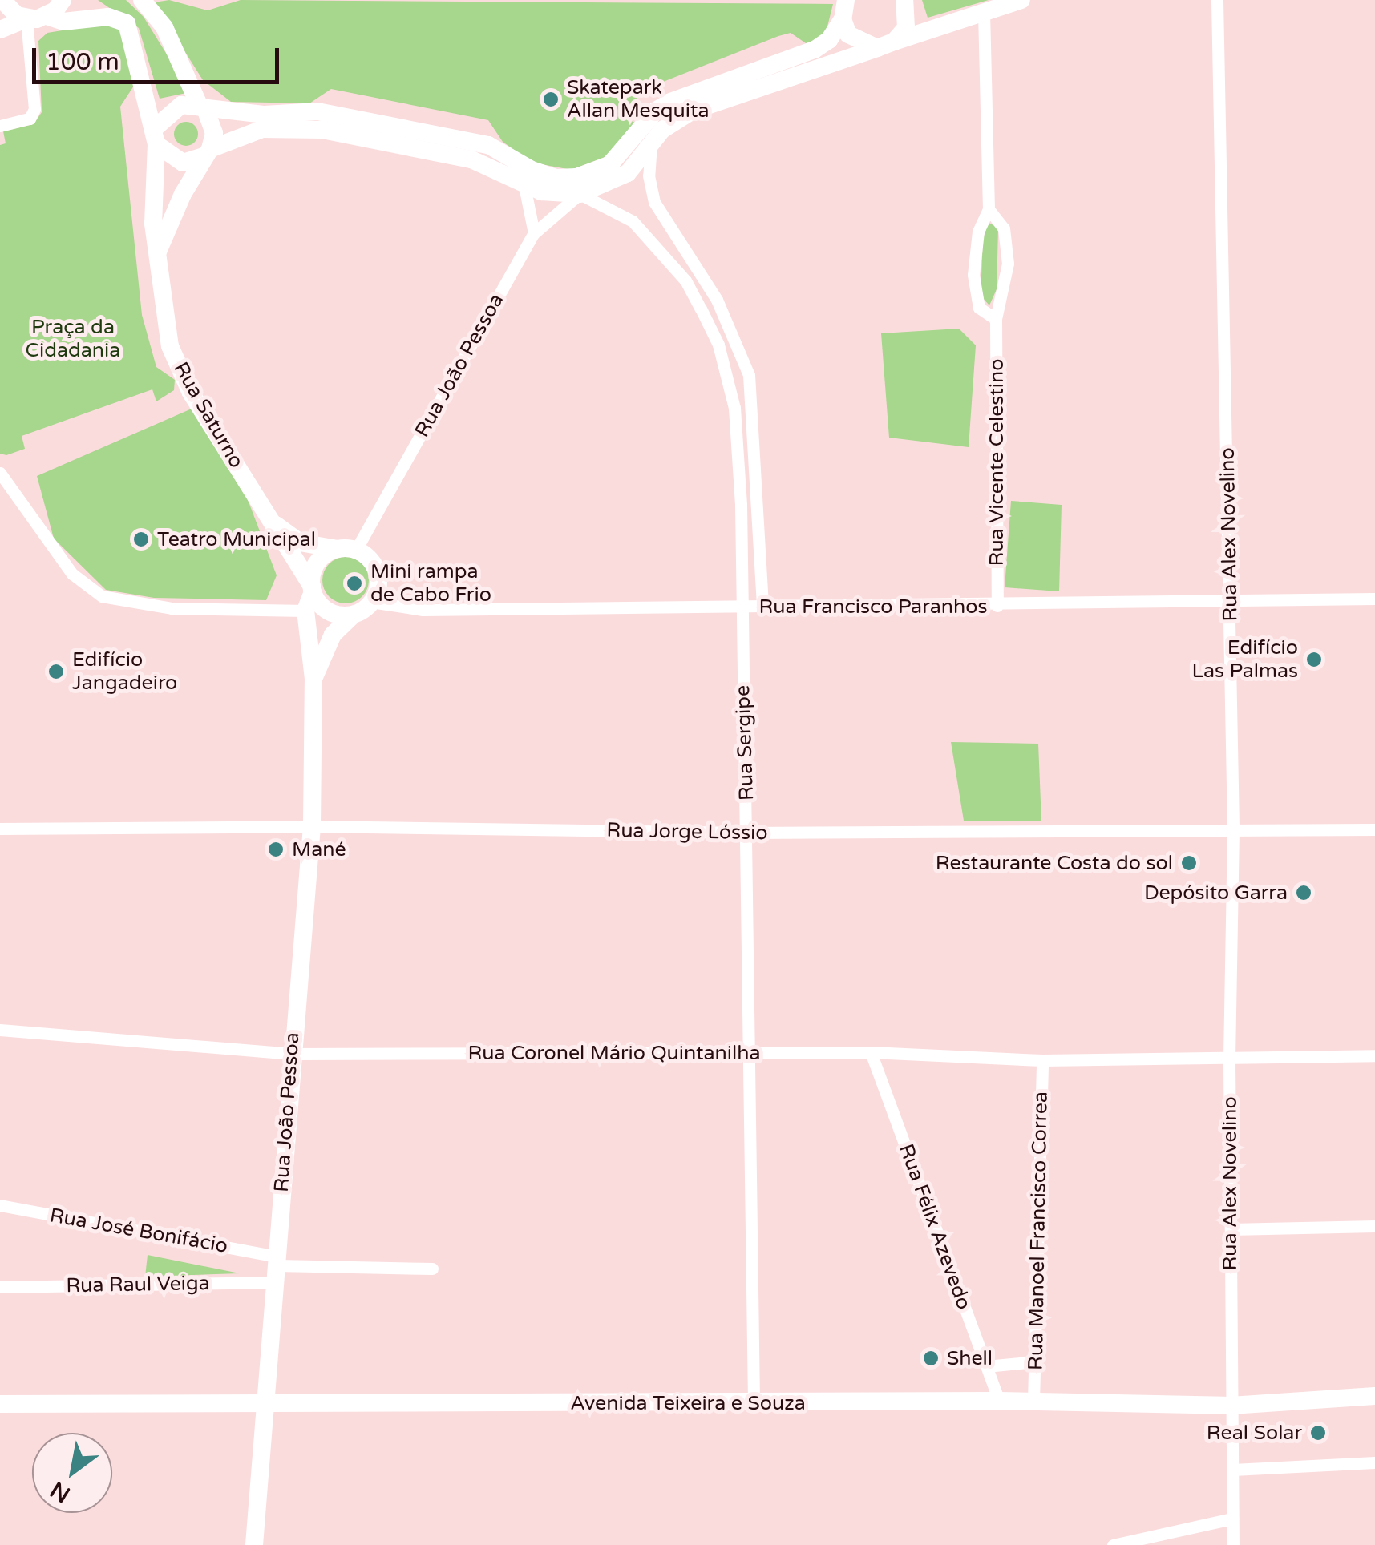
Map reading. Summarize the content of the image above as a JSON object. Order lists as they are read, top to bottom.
{
  "streets": {
    "street": [
      "Rua João Pessoa",
      "Rua Saturno",
      "Rua Vicente Celestino",
      "Rua Alex Novelino",
      "Rua Francisco Paranhos",
      "Rua Sergipe",
      "Rua Jorge Lóssio",
      "Rua Coronel Mário Quintanilha",
      "Rua Félix Azevedo",
      "Rua José Bonifácio",
      "Rua Manoel Francisco Correa",
      "Rua Raul Veiga",
      "Avenida Teixeira e Souza"
    ]
  },
  "crossings": [
    ["Rua João Pessoa", "Rua Saturno"],
    ["Rua João Pessoa", "Rua Francisco Paranhos"],
    ["Rua João Pessoa", "Rua Sergipe"],
    ["Rua João Pessoa", "Rua Jorge Lóssio"],
    ["Rua João Pessoa", "Rua Coronel Mário Quintanilha"],
    ["Rua João Pessoa", "Rua José Bonifácio"],
    ["Rua João Pessoa", "Rua Raul Veiga"],
    ["Rua João Pessoa", "Avenida Teixeira e Souza"],
    ["Rua Saturno", "Rua Francisco Paranhos"],
    ["Rua Vicente Celestino", "Rua Francisco Paranhos"],
    ["Rua Alex Novelino", "Rua Francisco Paranhos"],
    ["Rua Alex Novelino", "Rua Jorge Lóssio"],
    ["Rua Alex Novelino", "Rua Coronel Mário Quintanilha"],
    ["Rua Alex Novelino", "Avenida Teixeira e Souza"],
    ["Rua Francisco Paranhos", "Rua Sergipe"],
    ["Rua Sergipe", "Rua Jorge Lóssio"],
    ["Rua Sergipe", "Rua Coronel Mário Quintanilha"],
    ["Rua Sergipe", "Avenida Teixeira e Souza"],
    ["Rua Coronel Mário Quintanilha", "Rua Félix Azevedo"],
    ["Rua Coronel Mário Quintanilha", "Rua Manoel Francisco Correa"],
    ["Rua Félix Azevedo", "Avenida Teixeira e Souza"],
    ["Rua José Bonifácio", "Rua Raul Veiga"],
    ["Rua Manoel Francisco Correa", "Avenida Teixeira e Souza"]
  ],
  "parks": ["Praça da Cidadania"],
  "places": [
    "Skatepark Allan Mesquita",
    "Teatro Municipal",
    "Mini rampa de Cabo Frio",
    "Edifício Las Palmas",
    "Edifício Jangadeiro",
    "Mané",
    "Restaurante Costa do sol",
    "Depósito Garra",
    "Shell",
    "Real Solar"
  ],
  "scale_bar": "100 m",
  "north": "bottom left"
}
